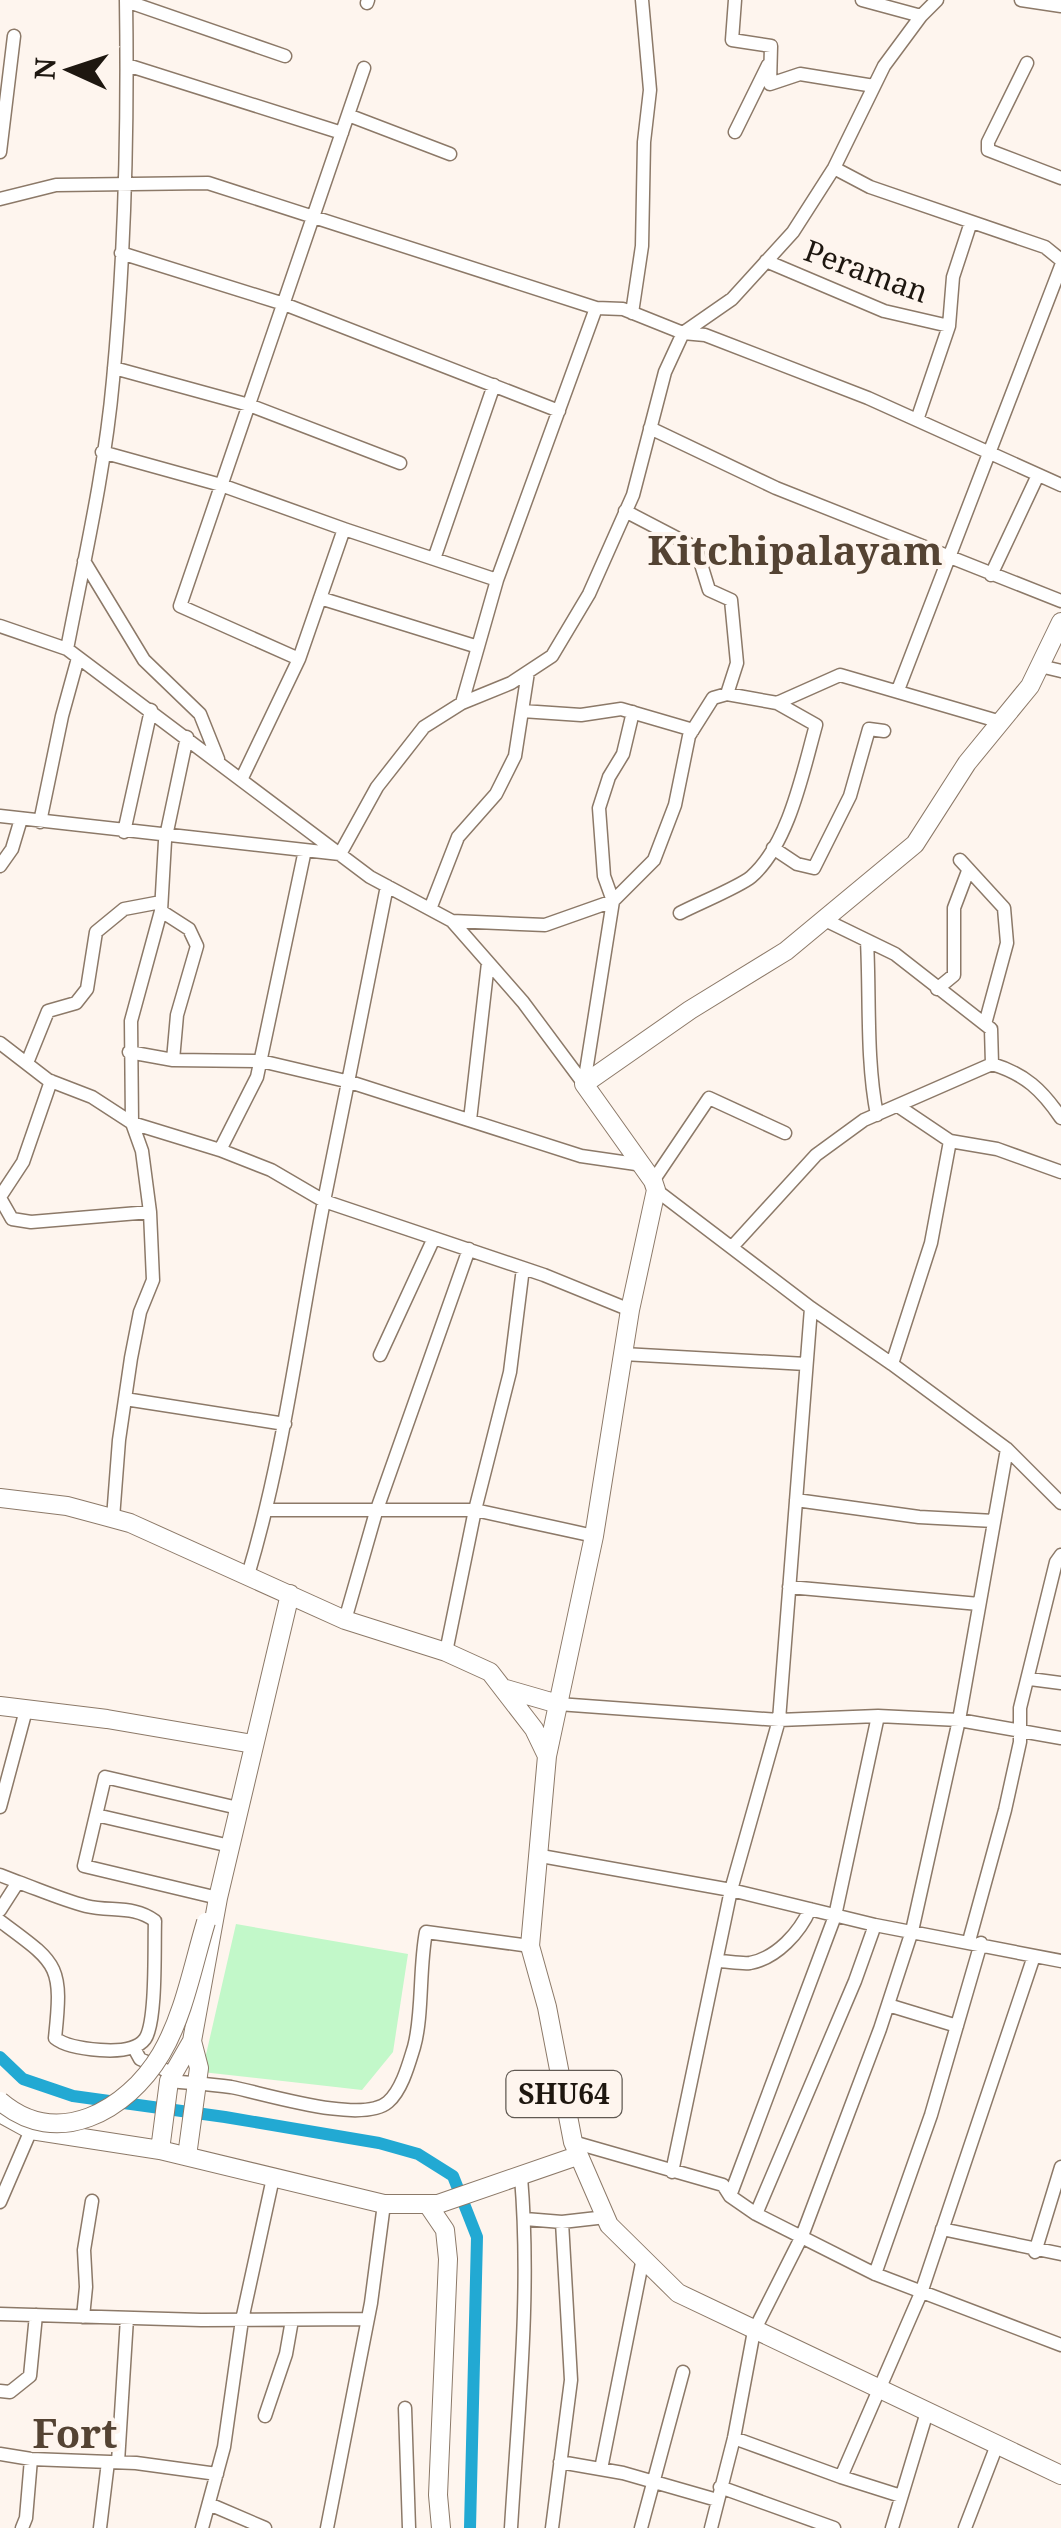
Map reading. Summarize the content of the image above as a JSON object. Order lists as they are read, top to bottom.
{
  "streets": {
    "main road": ["SHU64"],
    "street": ["Peraman"]
  },
  "districts": ["Kitchipalayam", "Fort"],
  "north": "left"
}
